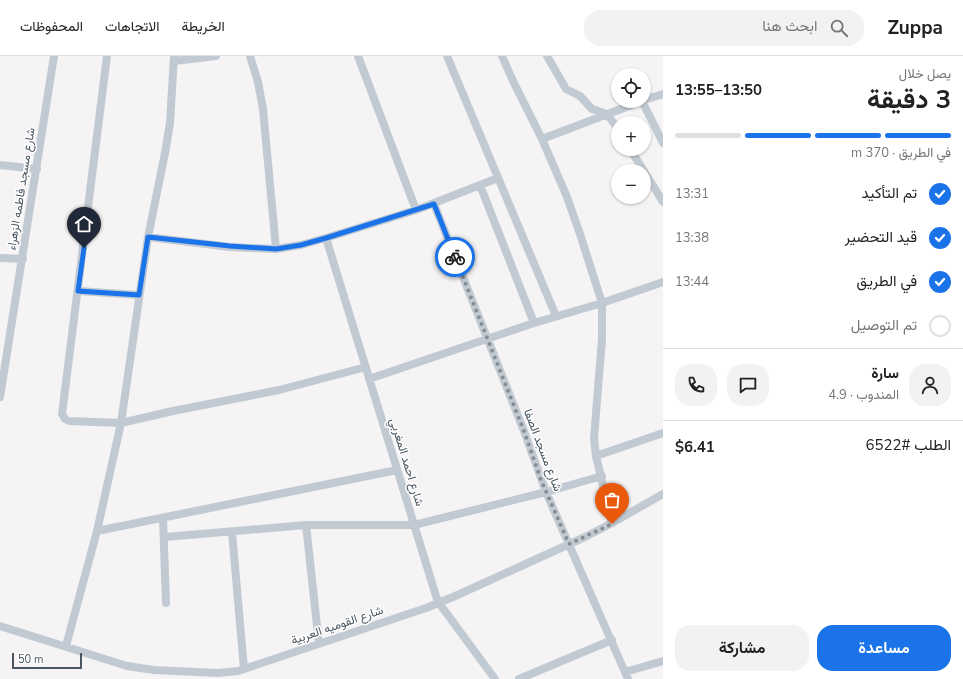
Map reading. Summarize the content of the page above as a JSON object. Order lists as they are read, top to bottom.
{
  "streets": {
    "street": [
      "شارع مسجد فاطمه الزهراء",
      "شارع مسجد الصفا",
      "شارع احمد المغربي",
      "شارع القوميه العربية"
    ]
  },
  "crossings": [
    ["شارع مسجد الصفا", "شارع القوميه العربية"],
    ["شارع احمد المغربي", "شارع القوميه العربية"]
  ],
  "scale_bar": "50 m",
  "page": {
    "header": "Zuppa",
    "search": "ابحث هنا",
    "nav": ["الخريطة", "الاتجاهات", "المحفوظات"],
    "heading": ["3 دقيقة", "يصل خلال", "13:50–13:55"],
    "panel": [
      "سارة",
      "المندوب · 4.9",
      "الطلب #6522",
      "$6.41"
    ],
    "map_buttons": ["+", "−"],
    "bar": "في الطريق · 370 m",
    "list": [
      ["تم التأكيد", "13:31"],
      ["قيد التحضير", "13:38"],
      ["في الطريق", "13:44"],
      "تم التوصيل"
    ],
    "buttons": ["مساعدة", "مشاركة"],
    "scale": "50 m"
  }
}
